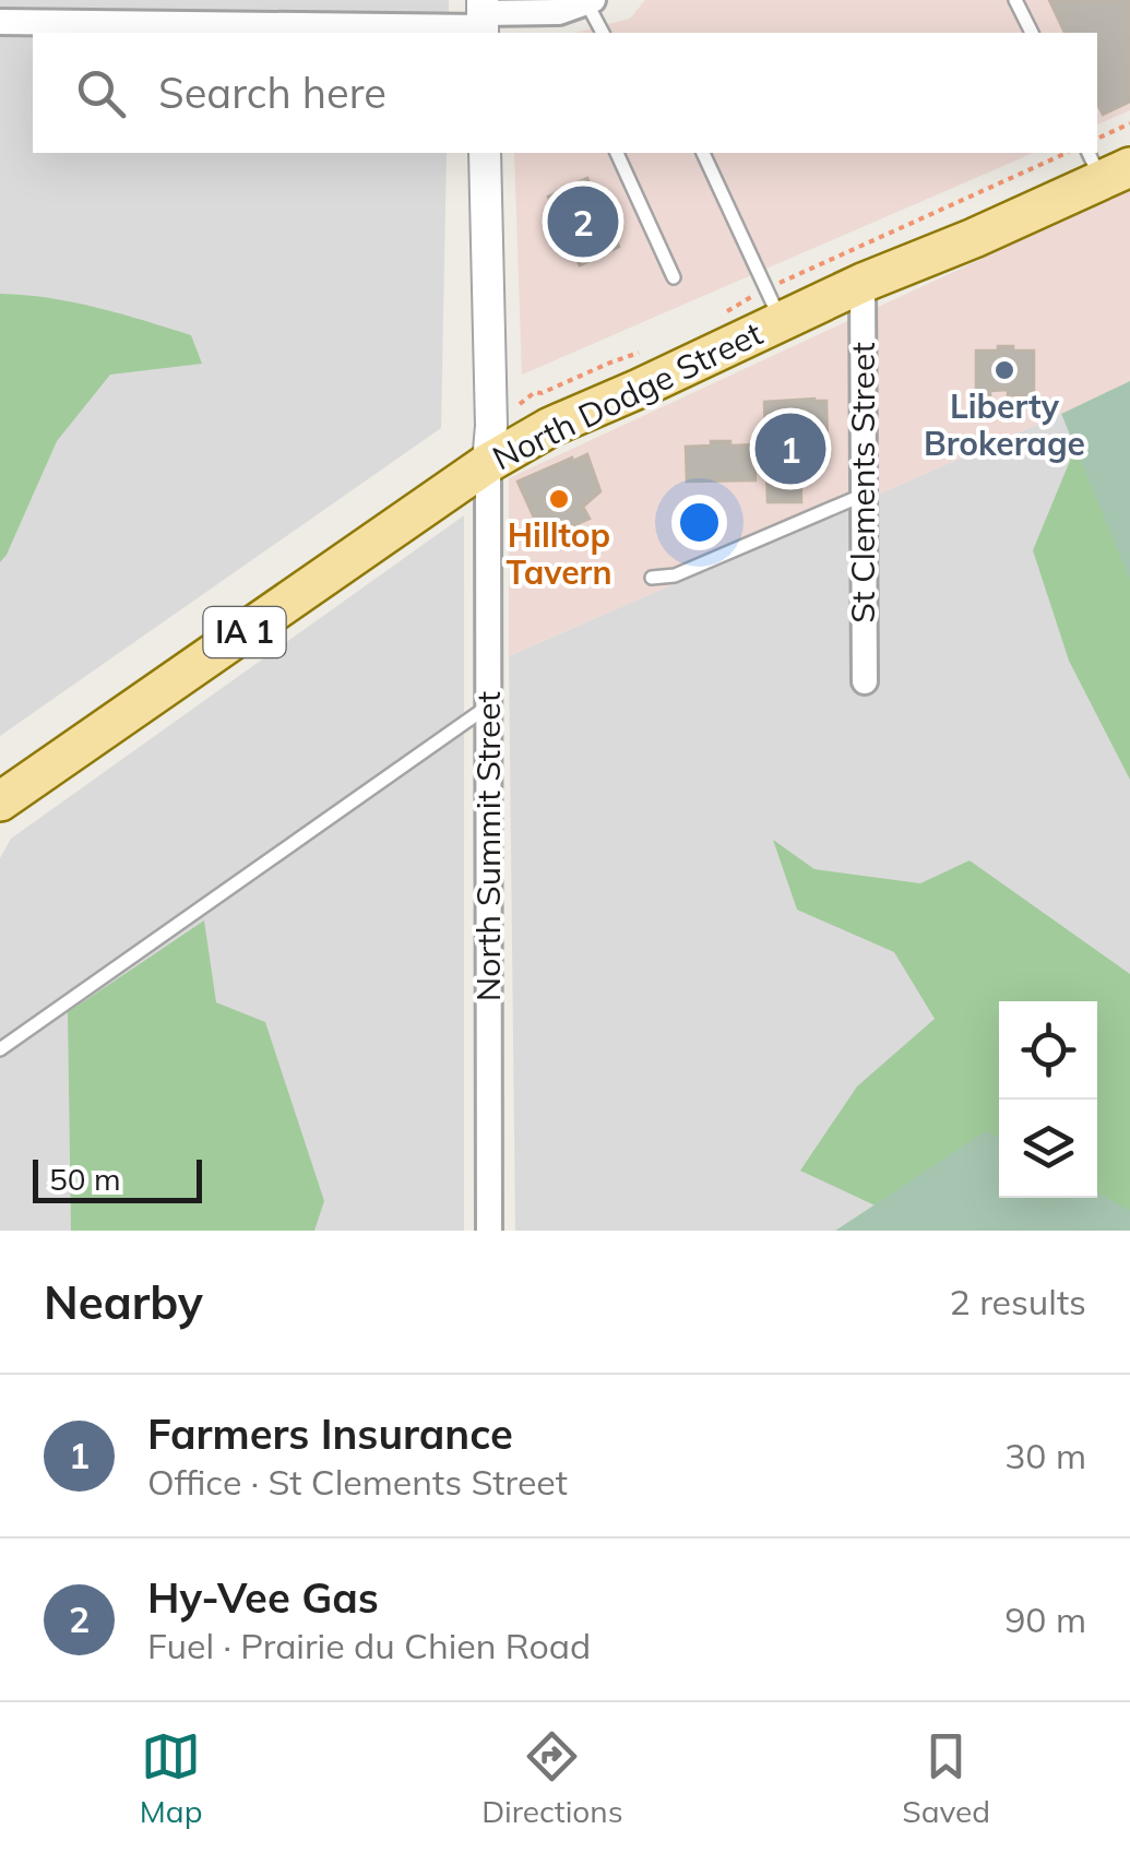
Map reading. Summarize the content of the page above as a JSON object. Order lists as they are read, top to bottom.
{
  "streets": {
    "main road": ["North Dodge Street", "IA 1"],
    "street": ["St Clements Street", "North Summit Street"]
  },
  "crossings": [
    ["North Dodge Street", "St Clements Street"],
    ["North Dodge Street", "North Summit Street"]
  ],
  "places": ["Liberty Brokerage", "Hilltop Tavern"],
  "scale_bar": "50 m",
  "page": {
    "search": "Search here",
    "pins": ["2", "1"],
    "scale": "50 m",
    "heading": ["Nearby", "2 results"],
    "list": [
      {
        "mark": "1",
        "name": "Farmers Insurance",
        "note": "Office · St Clements Street",
        "value": "30 m"
      },
      {
        "mark": "2",
        "name": "Hy-Vee Gas",
        "note": "Fuel · Prairie du Chien Road",
        "value": "90 m"
      }
    ],
    "nav": ["Map", "Directions", "Saved"]
  }
}
